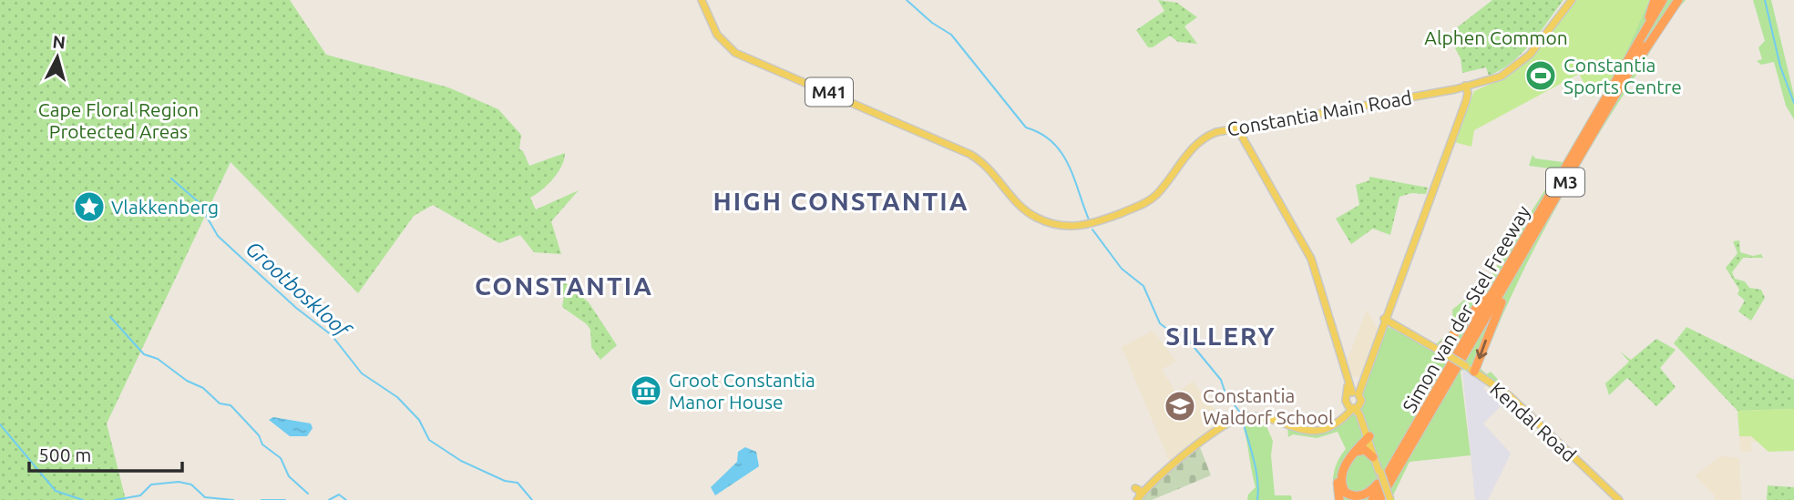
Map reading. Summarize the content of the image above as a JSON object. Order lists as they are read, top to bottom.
{
  "streets": {
    "highway": ["M3", "Simon van der Stel Freeway"],
    "main road": ["M41", "Constantia Main Road", "Kendal Road"]
  },
  "districts": ["HIGH CONSTANTIA", "CONSTANTIA", "SILLERY"],
  "water": ["Grootboskloof"],
  "parks": ["Alphen Common", "Cape Floral Region Protected Areas"],
  "places": {
    "sports": ["Constantia Sports Centre"],
    "place": ["Vlakkenberg"],
    "museum": ["Groot Constantia Manor House"],
    "school or university": ["Constantia Waldorf School"]
  },
  "scale_bar": "500 m",
  "north": "top"
}
